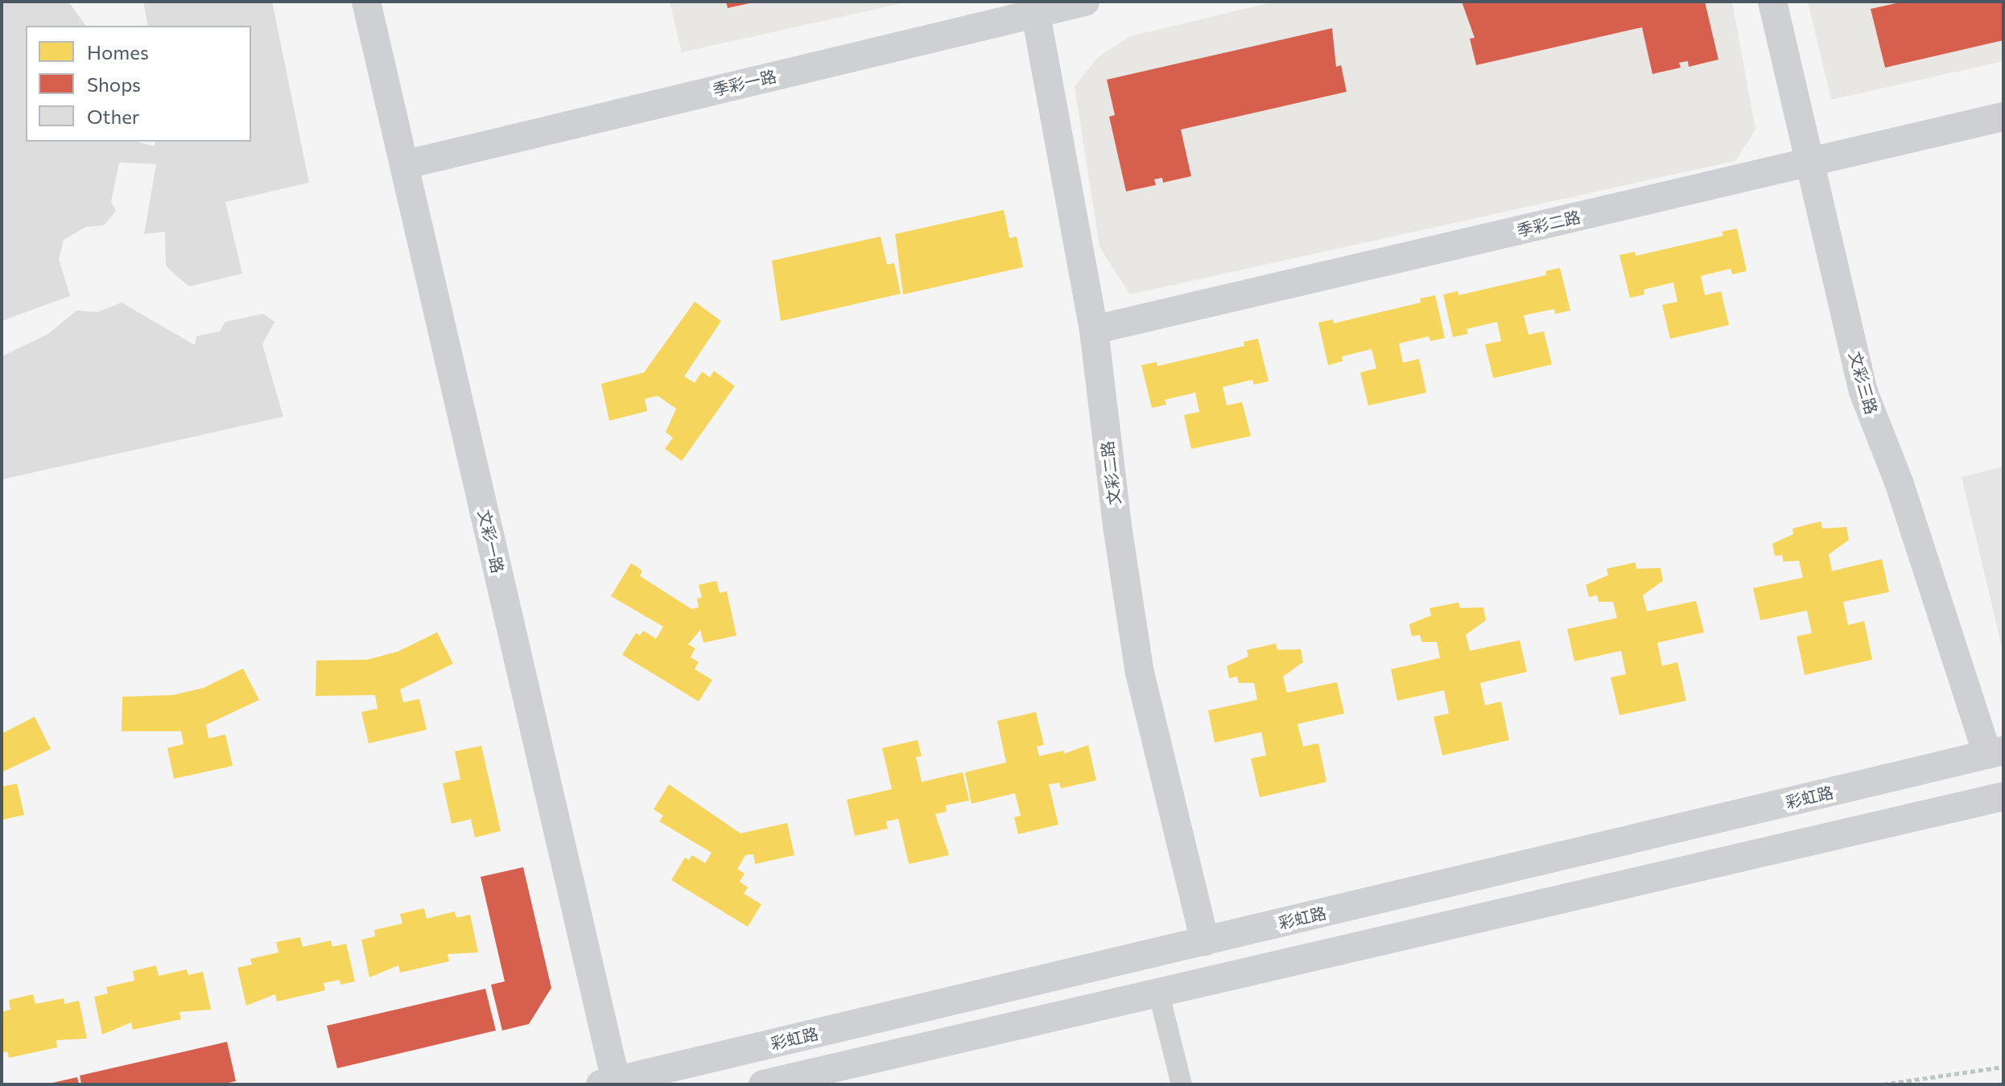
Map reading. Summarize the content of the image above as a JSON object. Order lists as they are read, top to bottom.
{
  "streets": {
    "street": [
      "季彩一路",
      "季彩二路",
      "文彩三路",
      "文彩二路",
      "文彩一路",
      "彩虹路"
    ]
  },
  "crossings": [
    ["季彩一路", "文彩二路"],
    ["季彩一路", "文彩一路"],
    ["季彩二路", "文彩三路"],
    ["季彩二路", "文彩二路"],
    ["文彩三路", "彩虹路"],
    ["文彩二路", "彩虹路"],
    ["文彩一路", "彩虹路"]
  ],
  "legend": ["Homes", "Shops", "Other"]
}
